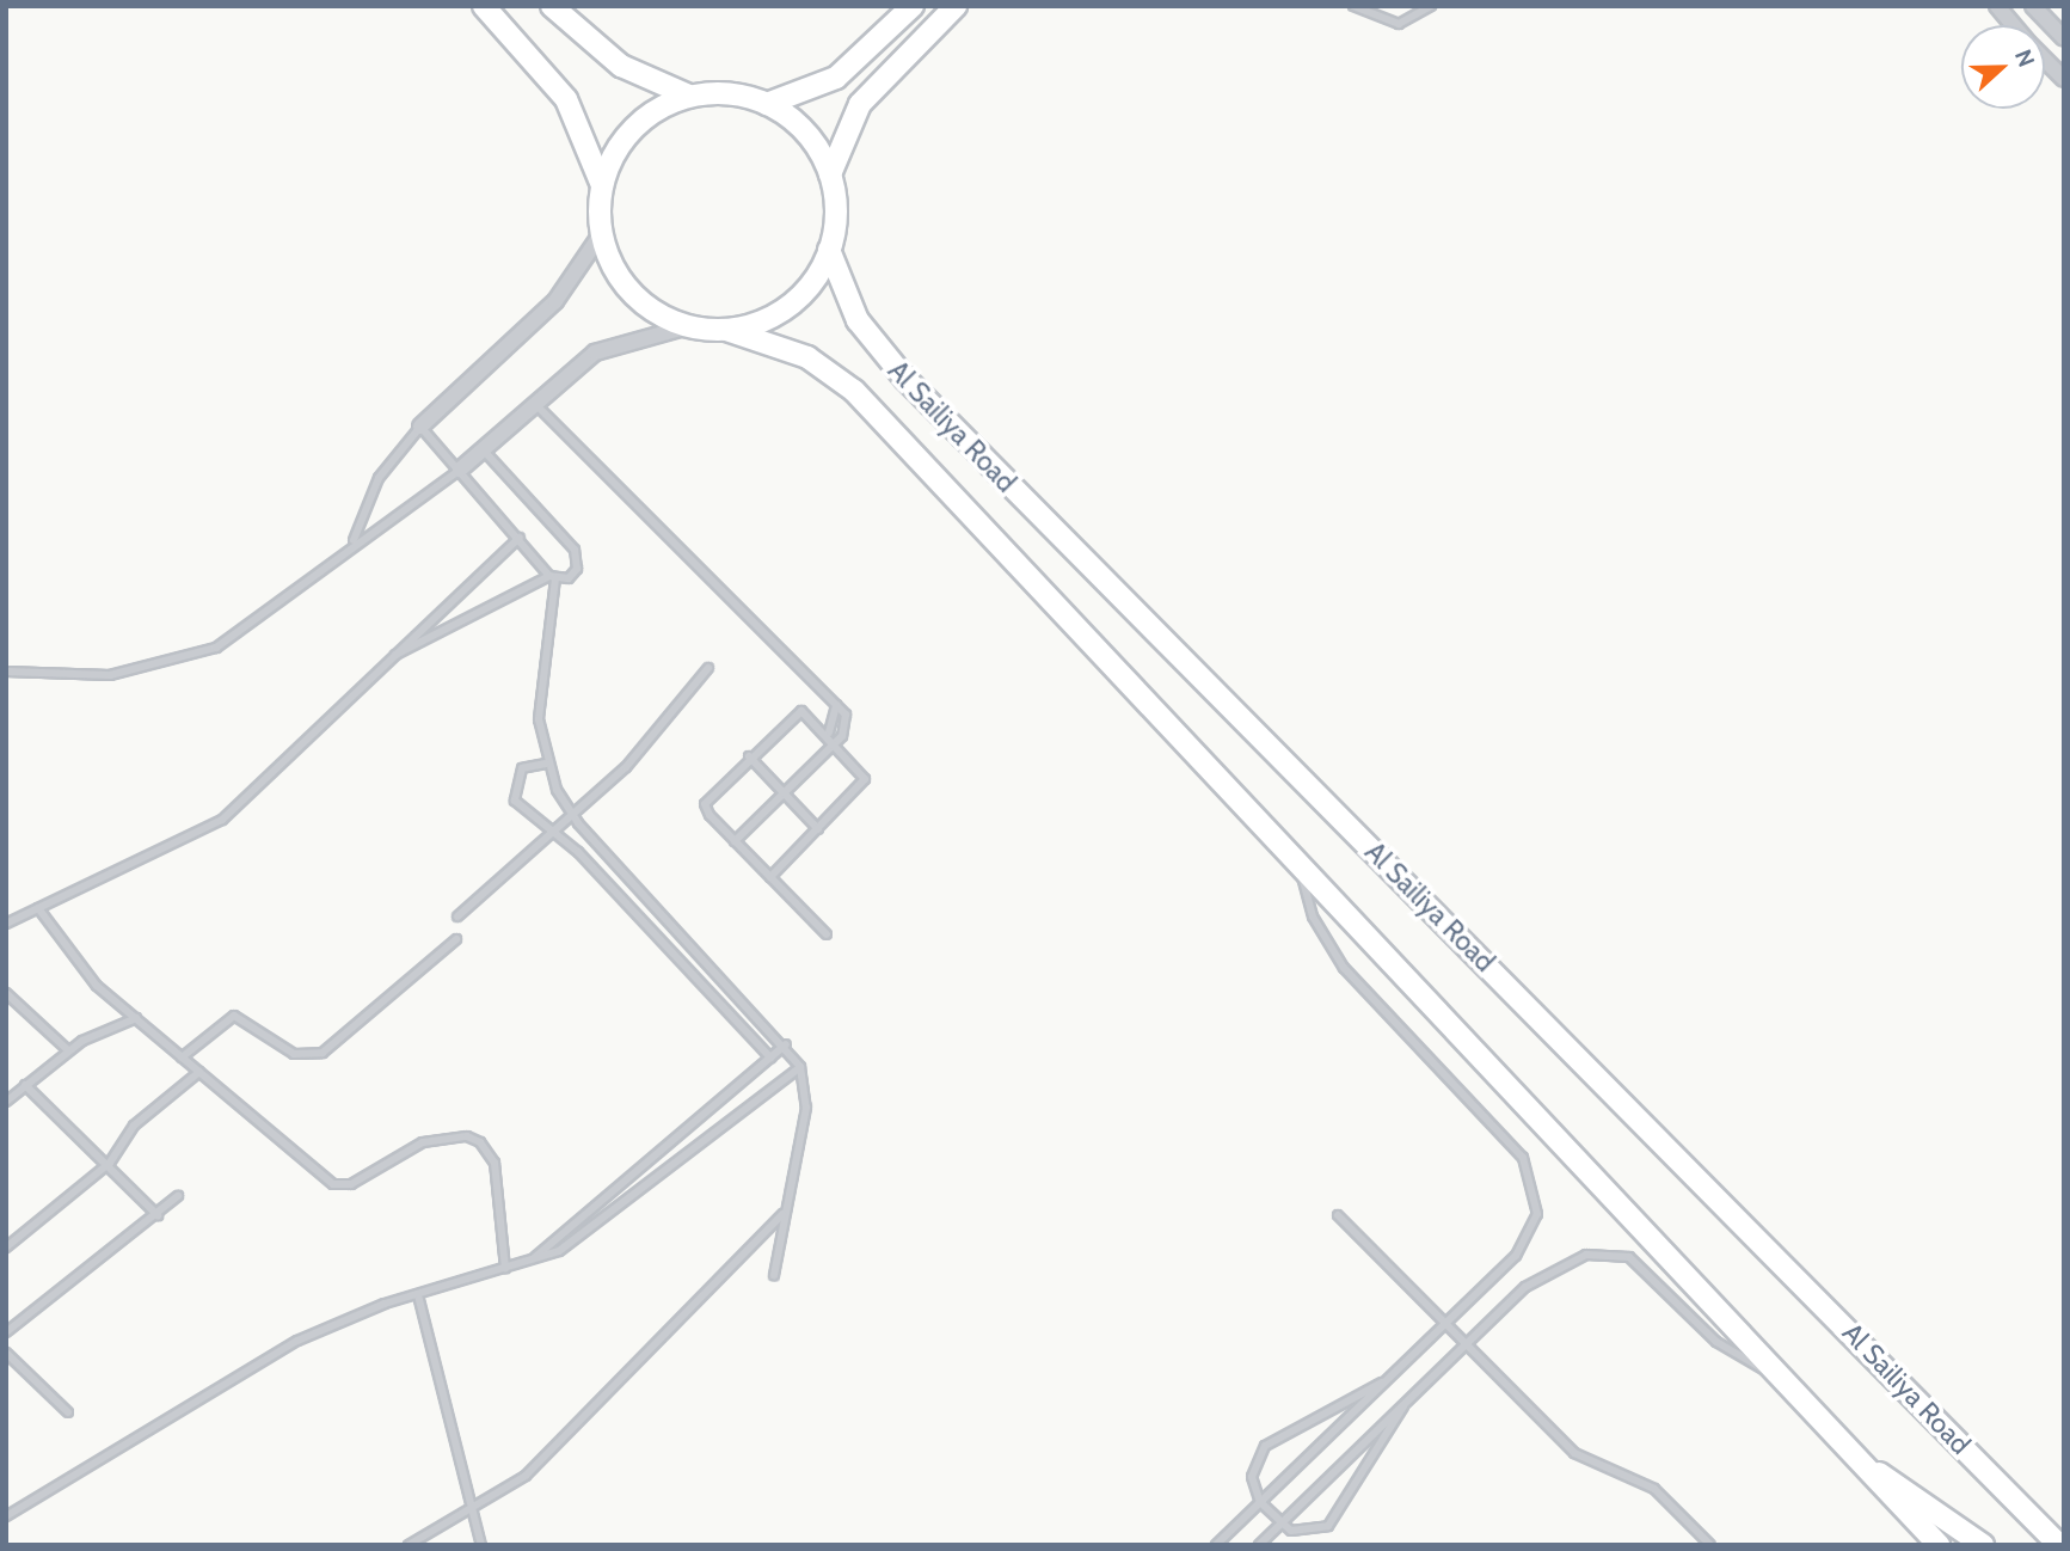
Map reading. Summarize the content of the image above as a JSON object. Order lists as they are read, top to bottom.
{
  "streets": {
    "main road": ["Al Sailiya Road"]
  },
  "north": "right"
}
